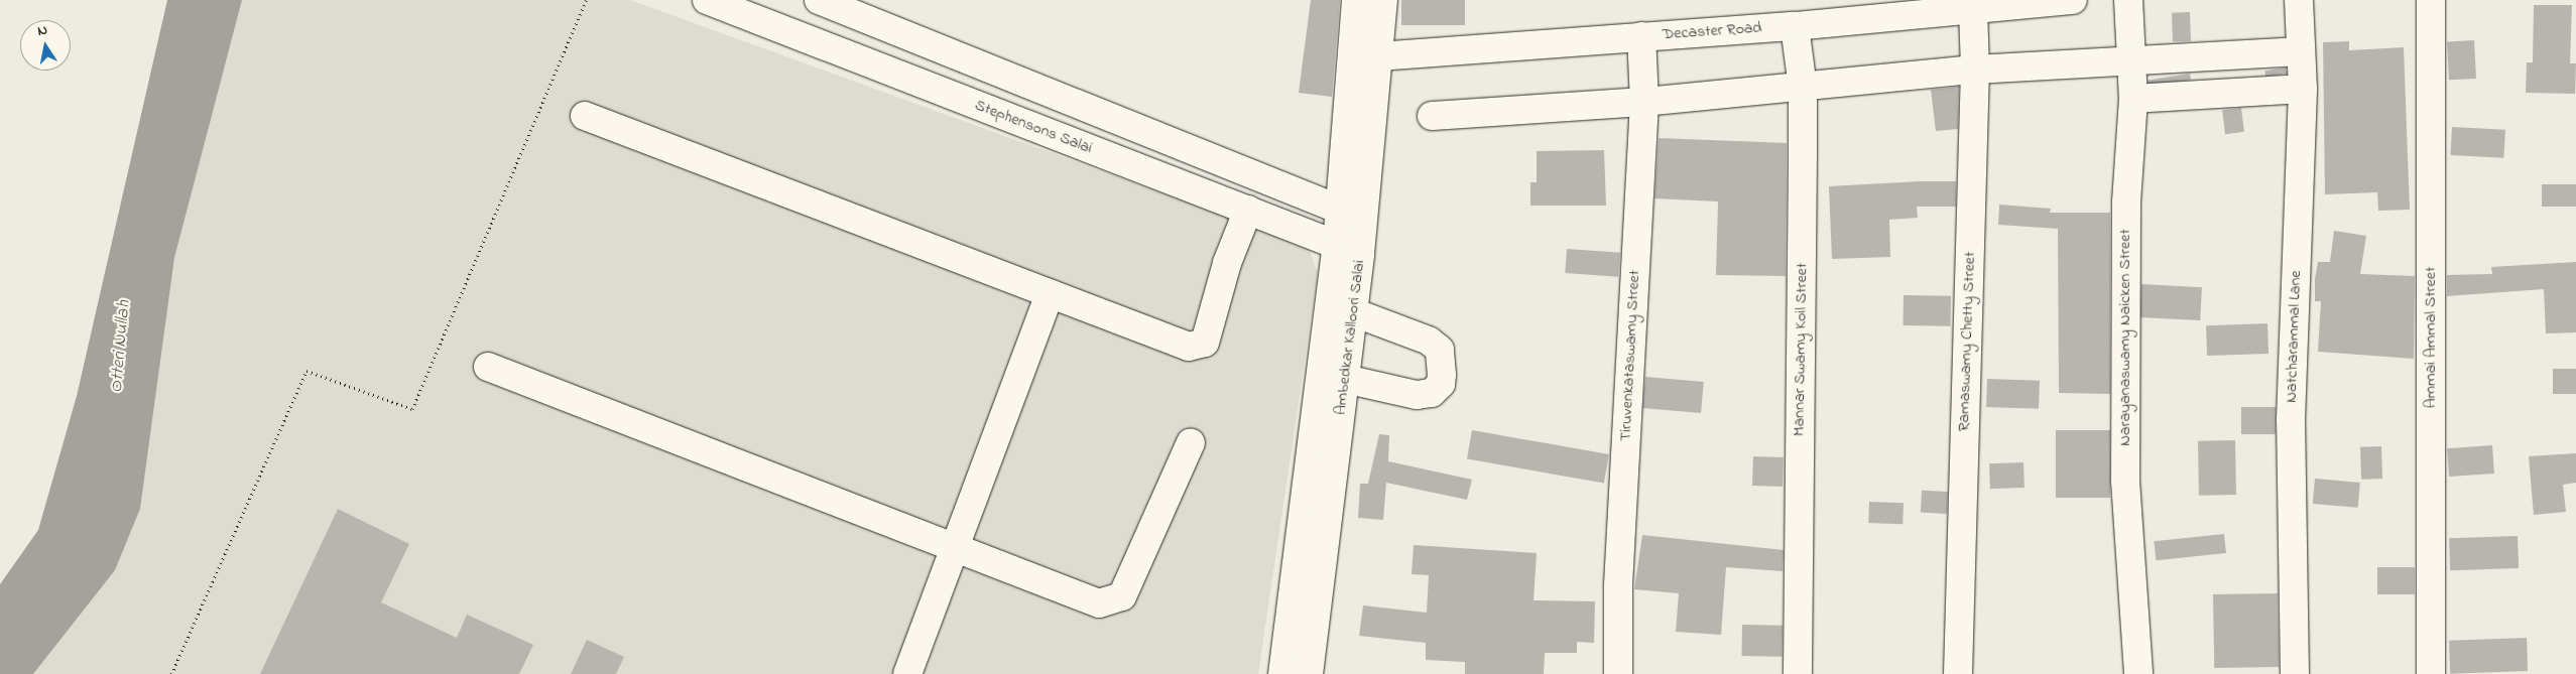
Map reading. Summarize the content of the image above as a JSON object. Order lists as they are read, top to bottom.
{
  "streets": {
    "street": [
      "Decaster Road",
      "Stephensons Salai",
      "Natcharammal Lane",
      "Ambedkar Kalloori Salai",
      "Narayanaswamy Naicken Street",
      "Ammai Ammal Street",
      "Ramaswamy Chetty Street",
      "Mannar Swamy Koil Street",
      "Tiruvenkataswamy Street"
    ]
  },
  "crossings": [
    ["Decaster Road", "Ambedkar Kalloori Salai"],
    ["Decaster Road", "Ramaswamy Chetty Street"],
    ["Decaster Road", "Mannar Swamy Koil Street"],
    ["Decaster Road", "Tiruvenkataswamy Street"],
    ["Stephensons Salai", "Ambedkar Kalloori Salai"]
  ],
  "water": ["Otteri Nullah"],
  "north": "top"
}
